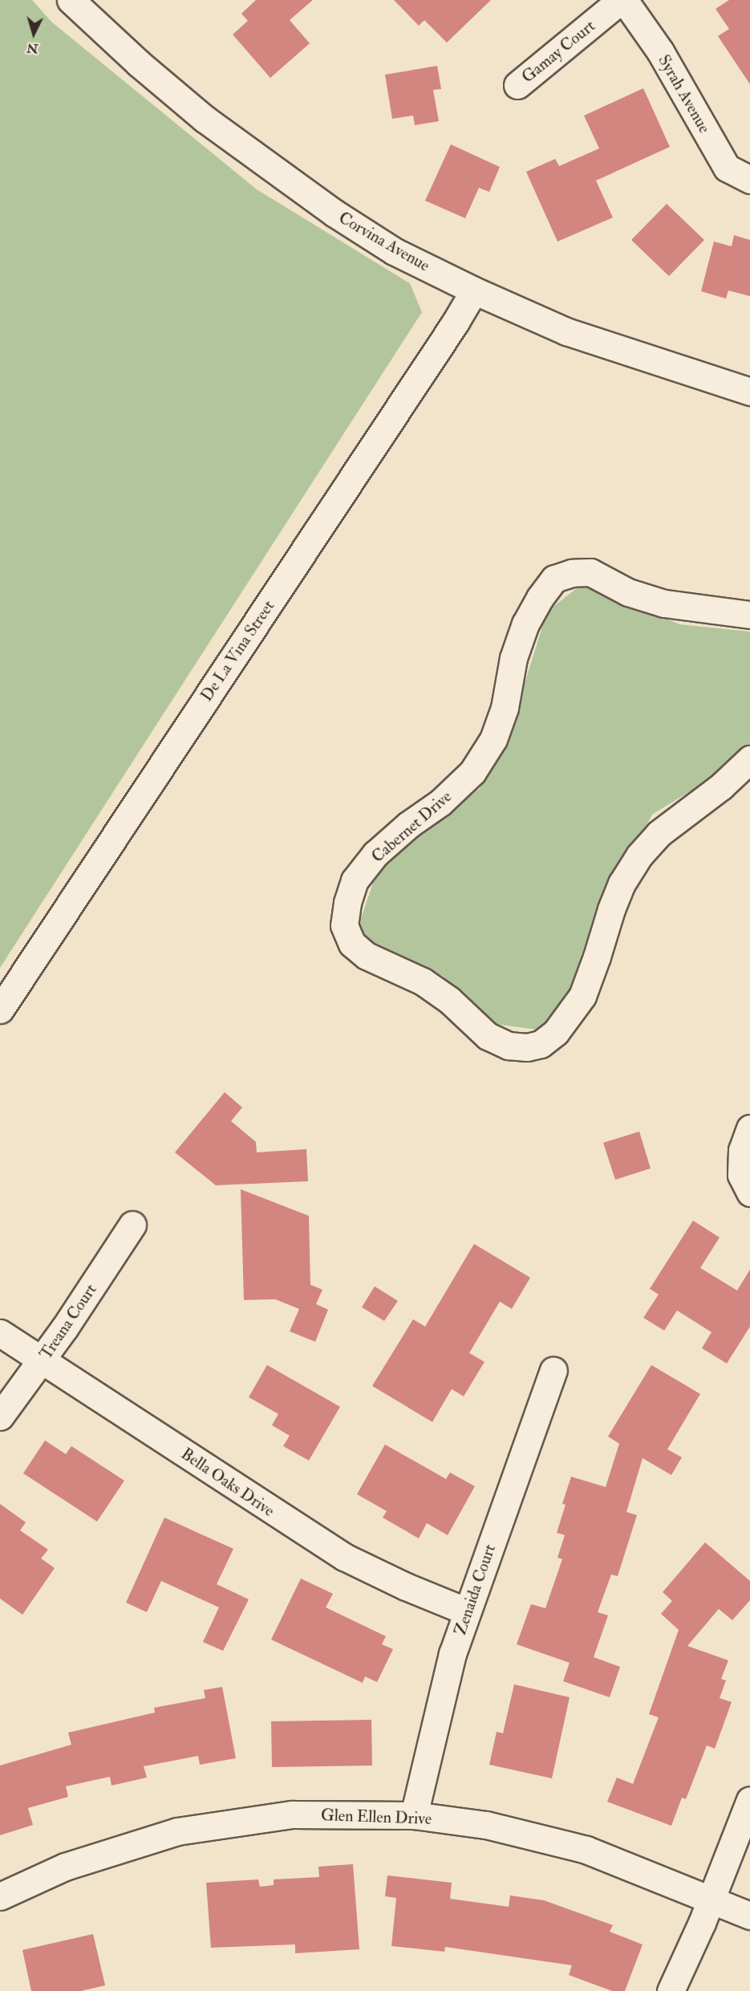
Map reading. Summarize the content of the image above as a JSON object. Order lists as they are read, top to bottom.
{
  "streets": {
    "street": [
      "Gamay Court",
      "Syrah Avenue",
      "Corvina Avenue",
      "De La Vina Street",
      "Cabernet Drive",
      "Treana Court",
      "Bella Oaks Drive",
      "Zenaida Court",
      "Glen Ellen Drive"
    ]
  },
  "crossings": [
    ["Gamay Court", "Syrah Avenue"],
    ["Corvina Avenue", "De La Vina Street"],
    ["Treana Court", "Bella Oaks Drive"],
    ["Bella Oaks Drive", "Zenaida Court"],
    ["Zenaida Court", "Glen Ellen Drive"]
  ],
  "north": "bottom"
}
